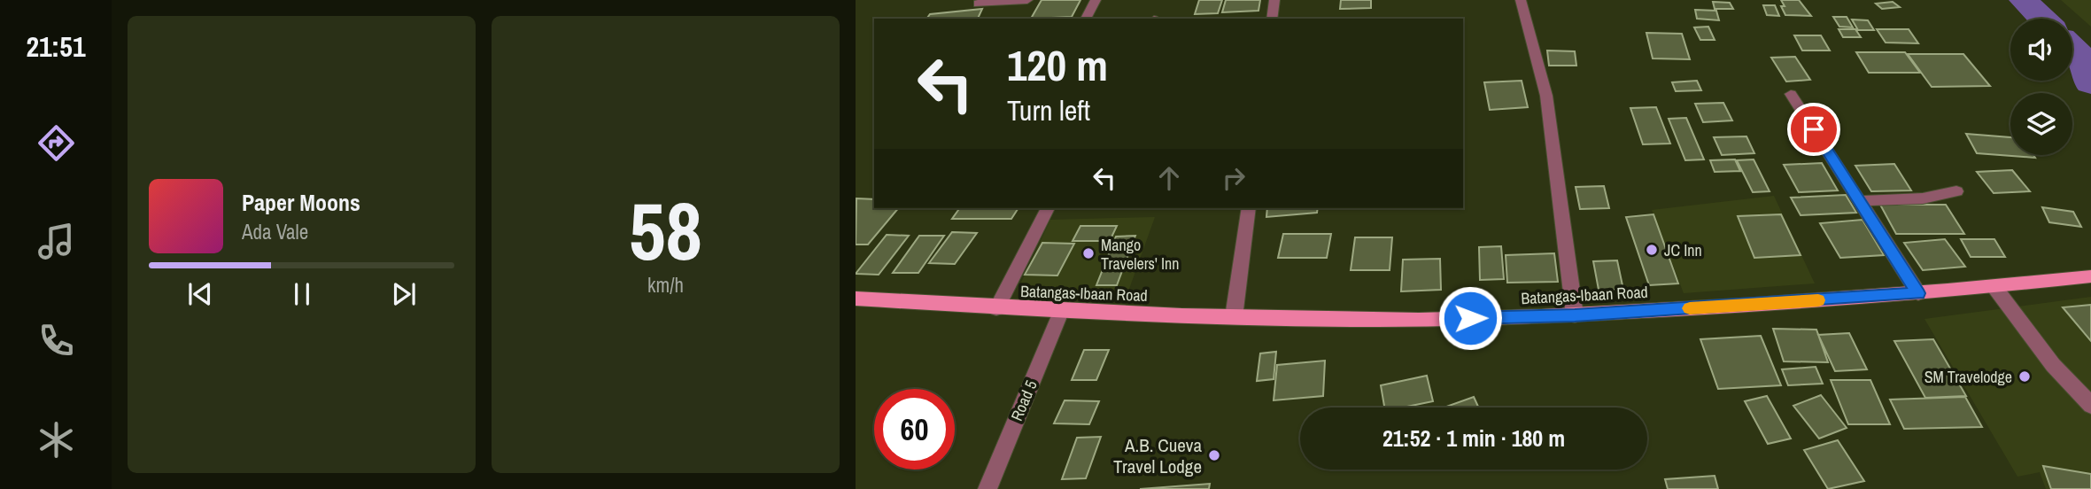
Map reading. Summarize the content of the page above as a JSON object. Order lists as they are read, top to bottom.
{
  "streets": {
    "main road": ["Batangas-Ibaan Road"],
    "street": ["Road 5"]
  },
  "crossings": [
    ["Batangas-Ibaan Road", "Road 5"]
  ],
  "places": [
    "JC Inn",
    "Mango Travelers' Inn",
    "SM Travelodge",
    "A.B. Cueva Travel Lodge"
  ],
  "page": {
    "tabs": "21:51",
    "tile": ["58", "km/h"],
    "turn": ["120 m", "Turn left"],
    "song": ["Paper Moons", "Ada Vale"],
    "limit": "60",
    "trip": "21:52 · 1 min · 180 m"
  }
}
